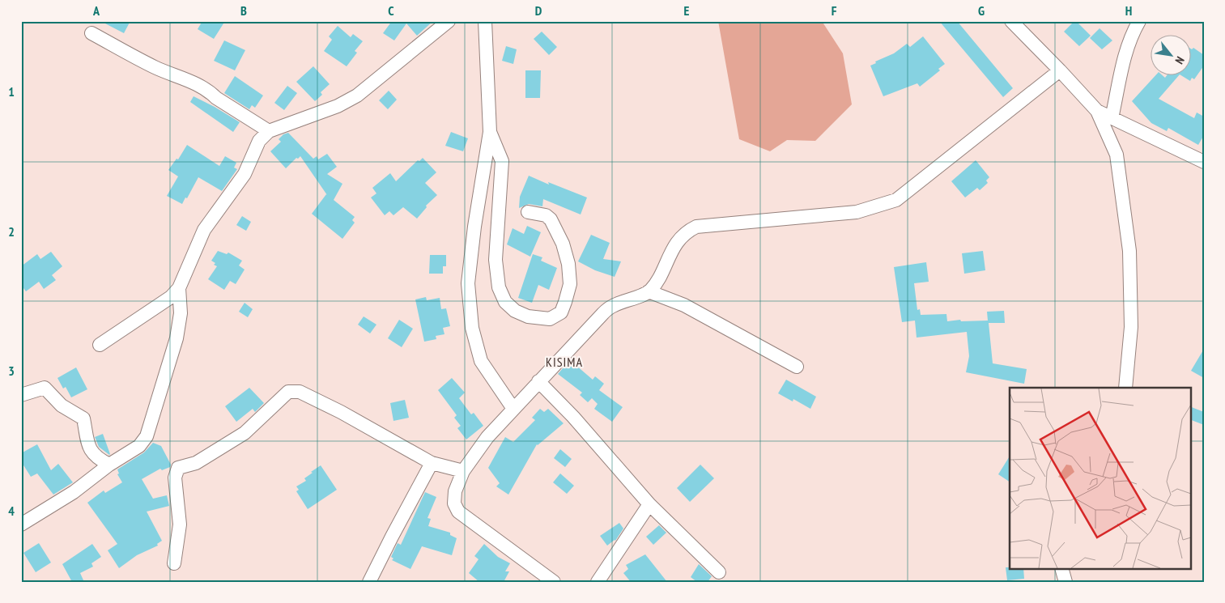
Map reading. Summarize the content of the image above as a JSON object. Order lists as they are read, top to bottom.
{
  "districts": ["KISIMA"],
  "north": "bottom right",
  "grid": {
    "columns": [
      "A",
      "B",
      "C",
      "D",
      "E",
      "F",
      "G",
      "H"
    ],
    "rows": [
      "1",
      "2",
      "3",
      "4"
    ]
  }
}
